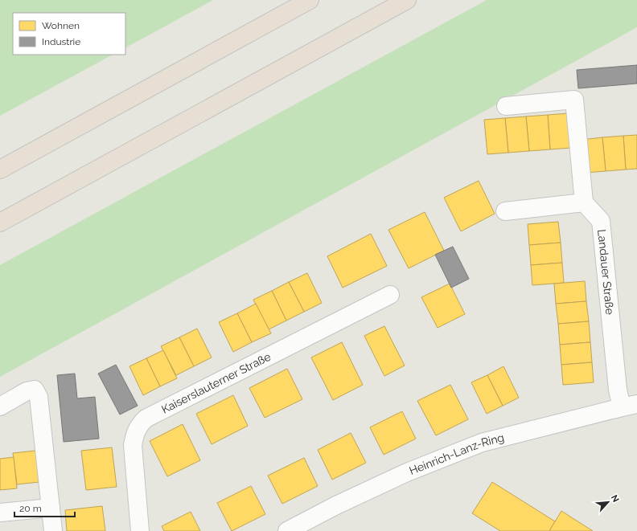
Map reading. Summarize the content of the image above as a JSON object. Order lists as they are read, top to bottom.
{
  "streets": {
    "street": ["Landauer Straße", "Kaiserslauterner Straße", "Heinrich-Lanz-Ring"]
  },
  "crossings": [
    ["Landauer Straße", "Heinrich-Lanz-Ring"]
  ],
  "legend": ["Wohnen", "Industrie"],
  "scale_bar": "20 m",
  "north": "top right"
}
